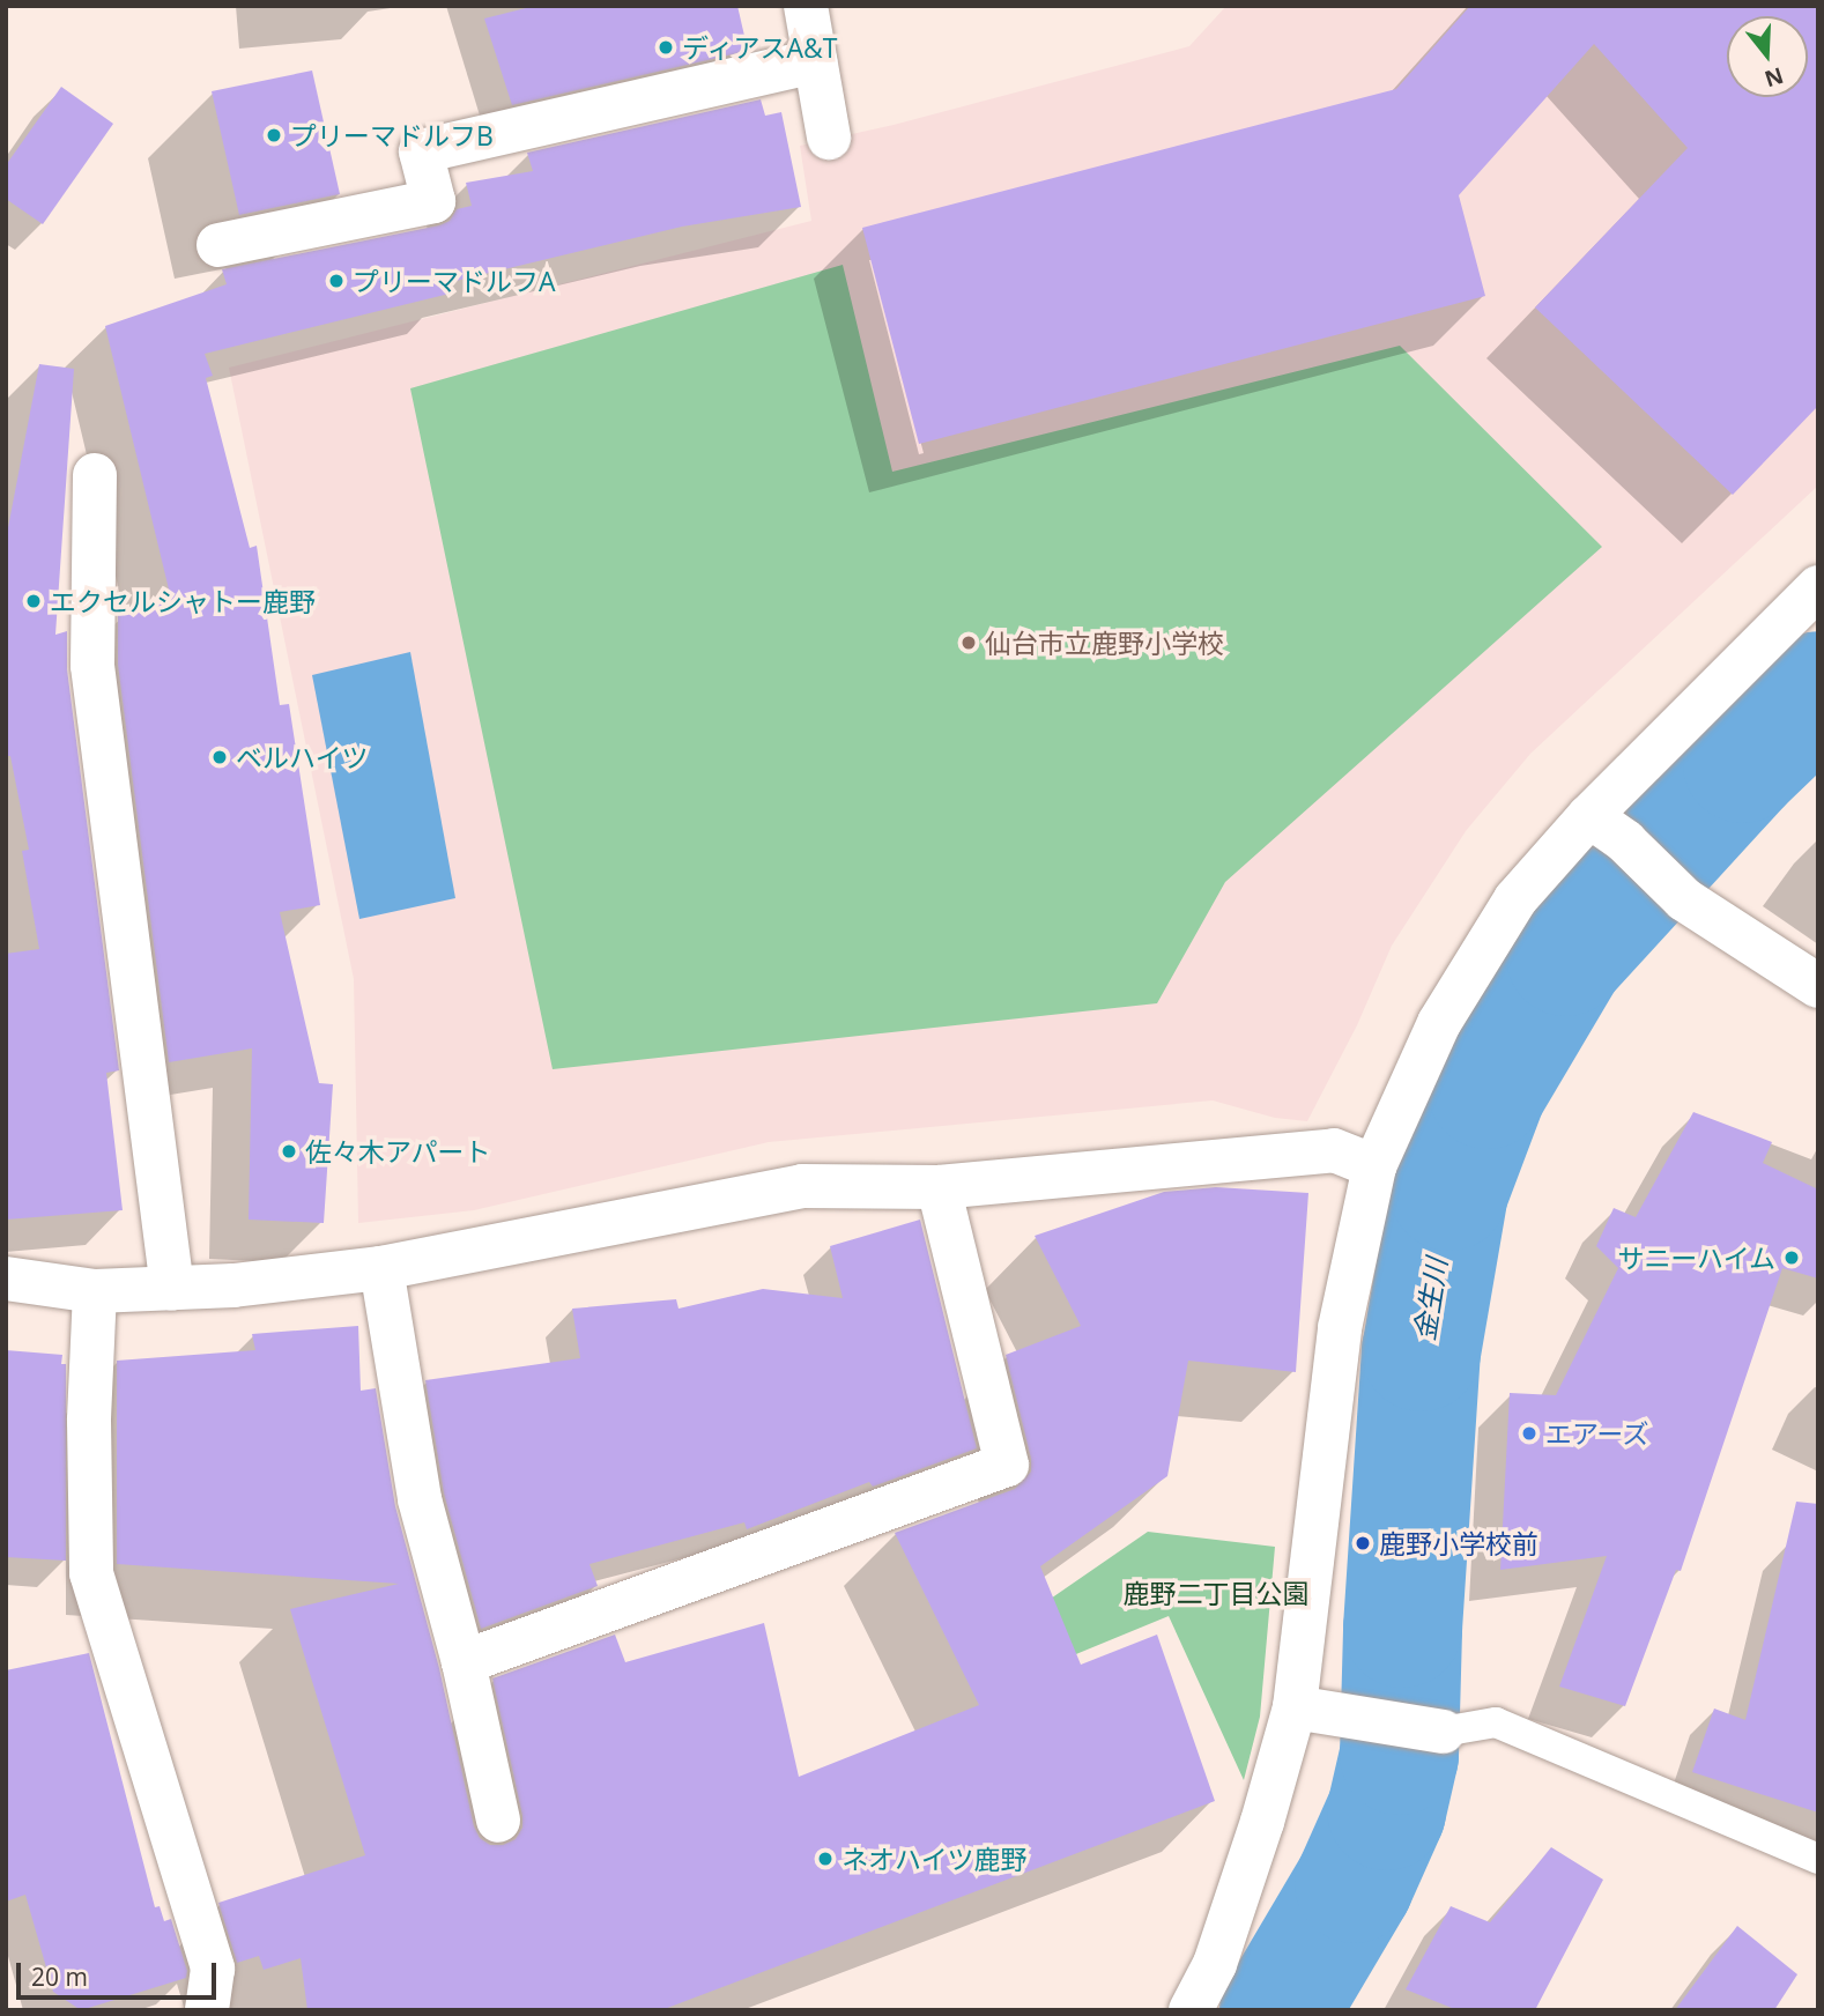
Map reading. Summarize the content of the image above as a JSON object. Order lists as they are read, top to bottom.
{
  "water": ["金生川"],
  "parks": ["鹿野二丁目公園"],
  "places": [
    "ディアスA&T",
    "プリーマドルフB",
    "プリーマドルフA",
    "エクセルシャトー鹿野",
    "仙台市立鹿野小学校",
    "ベルハイツ",
    "佐々木アパート",
    "サニーハイム",
    "エアーズ",
    "鹿野小学校前",
    "ネオハイツ鹿野"
  ],
  "scale_bar": "20 m",
  "north": "bottom"
}
